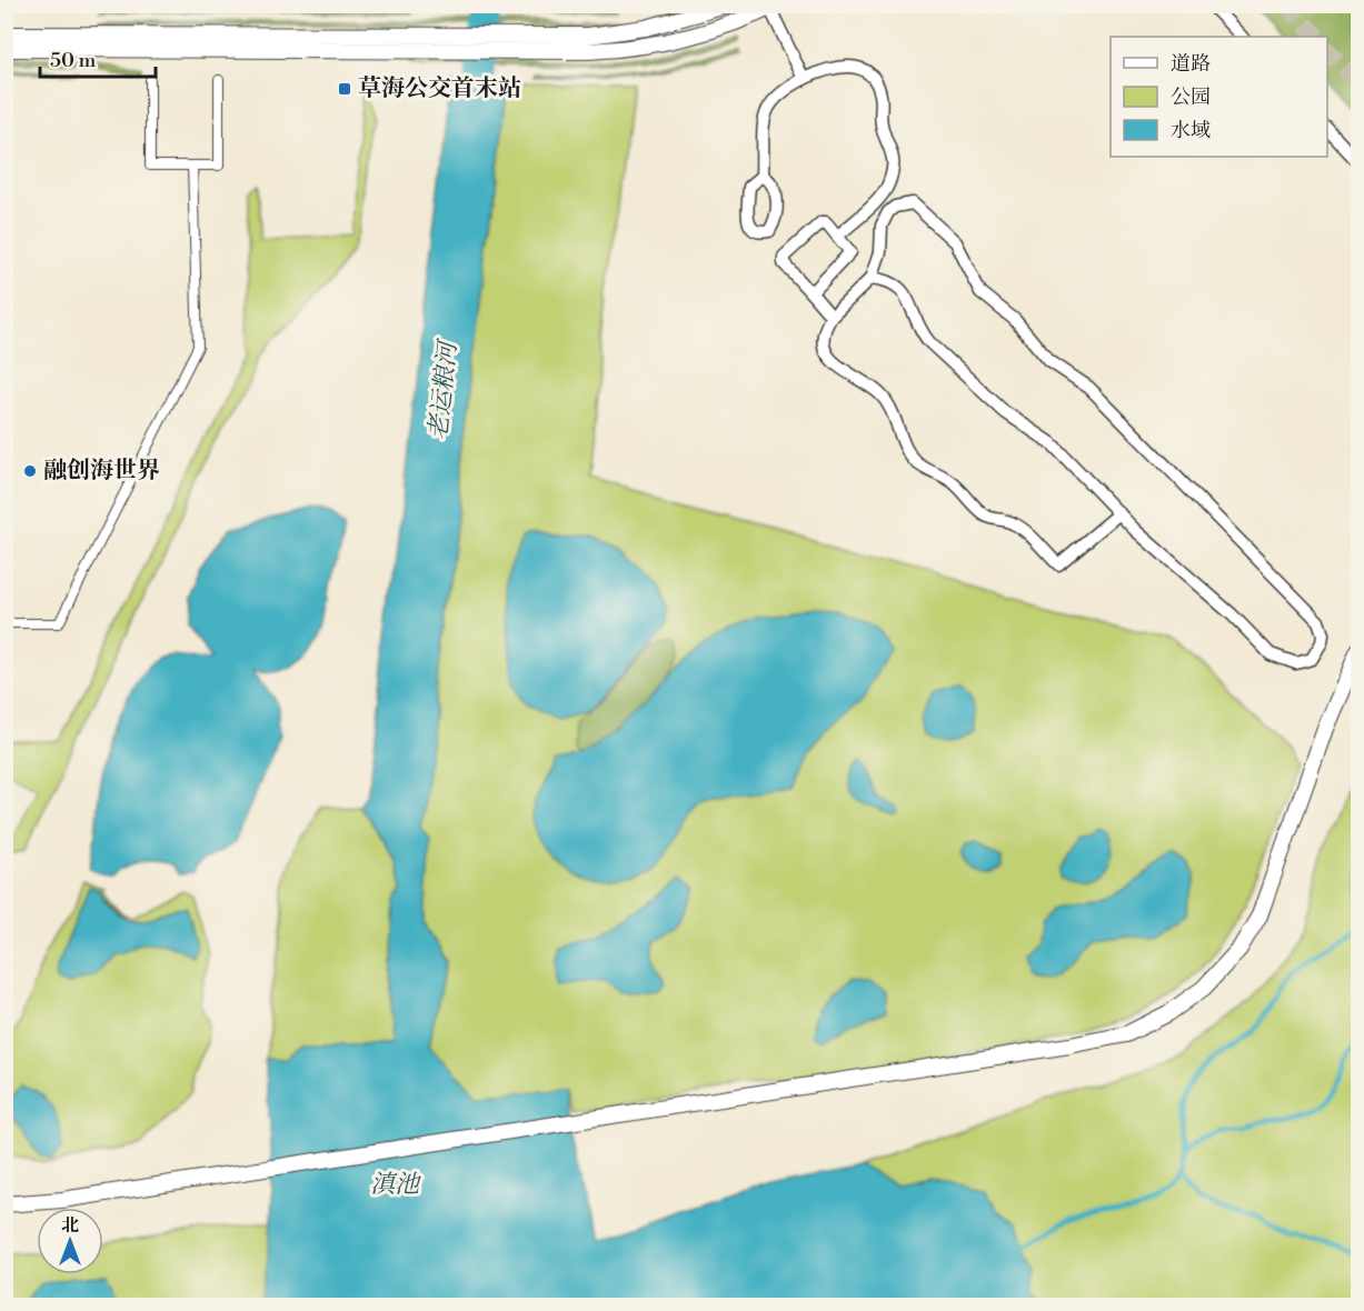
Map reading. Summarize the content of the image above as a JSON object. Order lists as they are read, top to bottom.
{
  "water": ["老运粮河", "滇池"],
  "places": {
    "transit": ["草海公交首末站"],
    "other": ["融创海世界"]
  },
  "legend": ["道路", "公园", "水域"],
  "scale_bar": "50 m",
  "north": "top"
}
